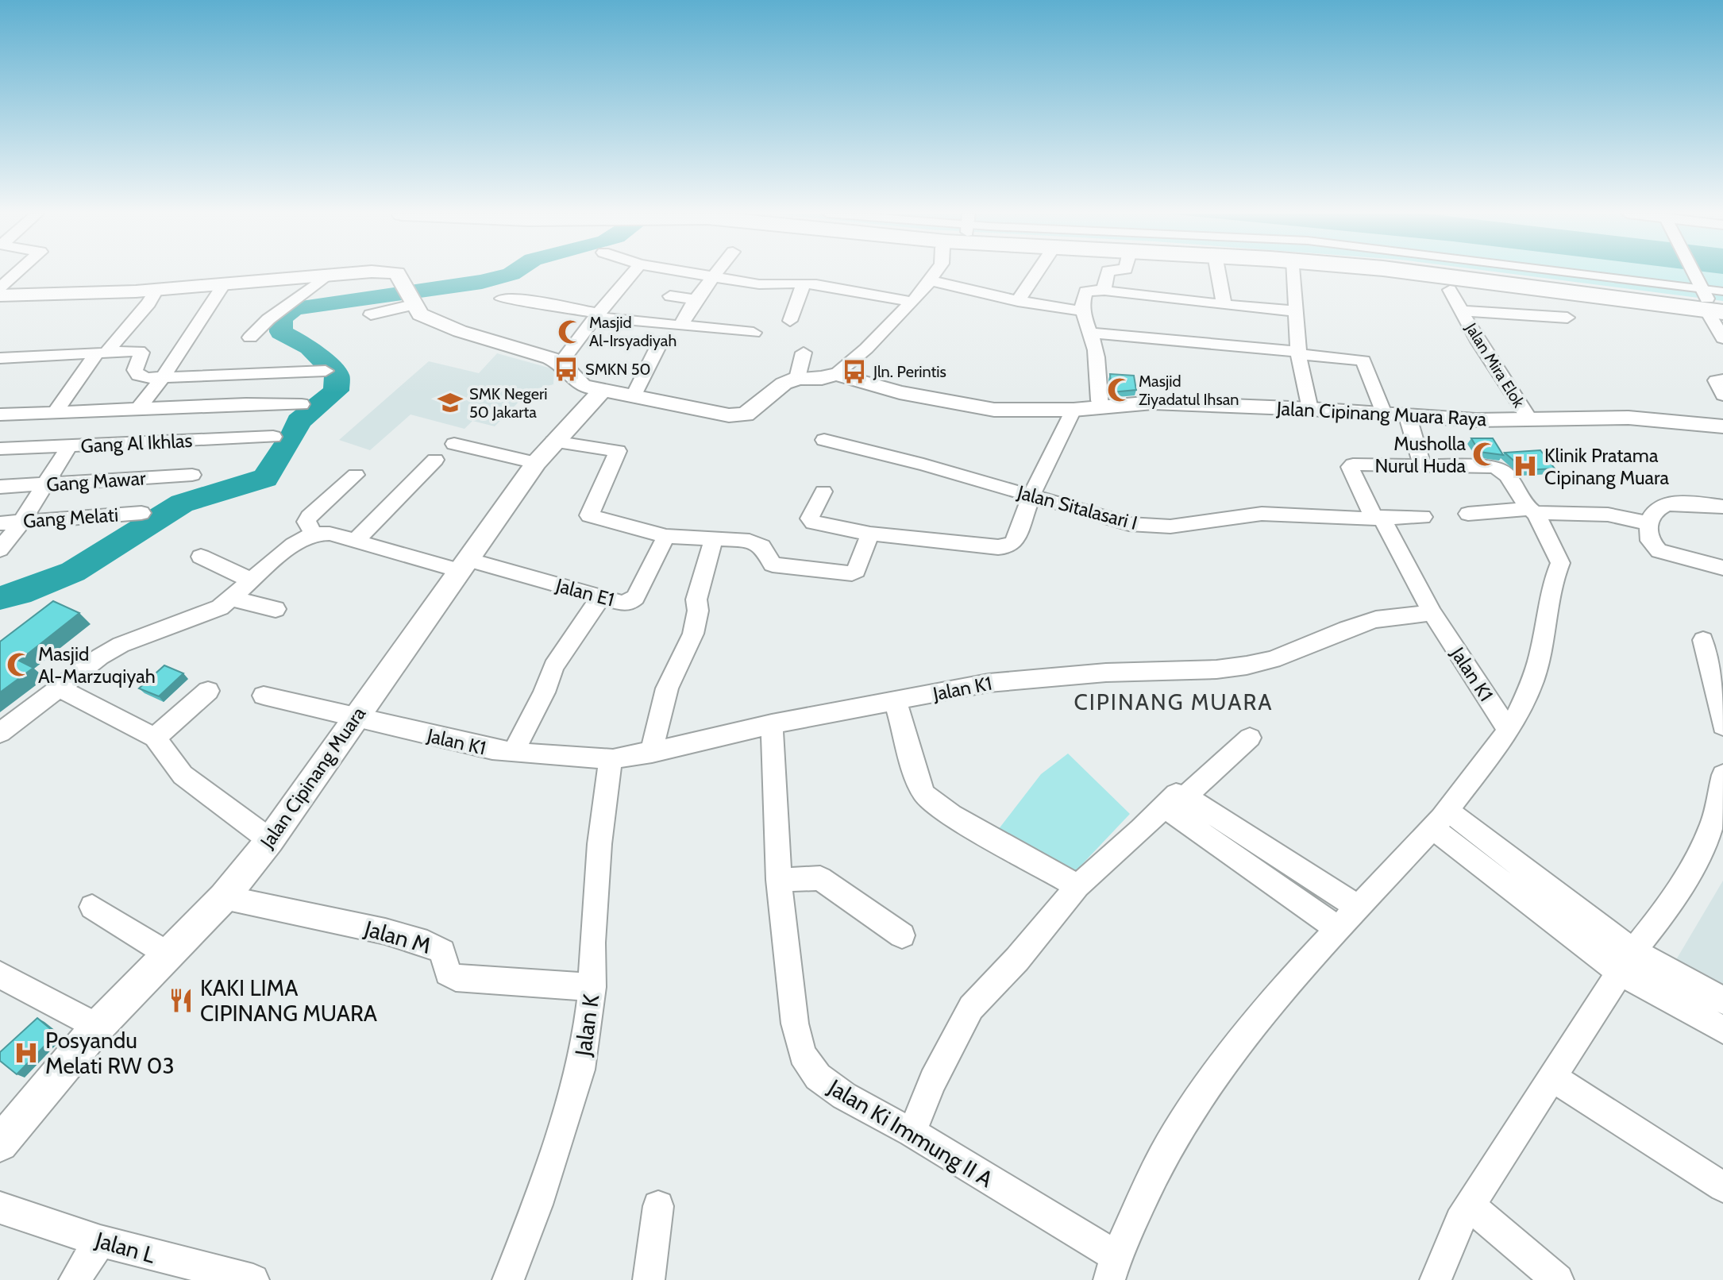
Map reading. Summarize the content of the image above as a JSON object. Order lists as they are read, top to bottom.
{
  "streets": {
    "street": [
      "Jalan Mira Elok",
      "Jalan Cipinang Muara Raya",
      "Gang Al Ikhlas",
      "Gang Mawar",
      "Jalan Sitalasari I",
      "Gang Melati",
      "Jalan E1",
      "Jalan K1",
      "Jalan Cipinang Muara",
      "Jalan M",
      "Jalan K",
      "Jalan Ki Immung II A",
      "Jalan L"
    ]
  },
  "crossings": [
    ["Jalan Mira Elok", "Jalan Cipinang Muara Raya"],
    ["Jalan Cipinang Muara Raya", "Jalan Cipinang Muara"],
    ["Jalan E1", "Jalan Cipinang Muara"],
    ["Jalan K1", "Jalan Cipinang Muara"],
    ["Jalan K1", "Jalan K"],
    ["Jalan K1", "Jalan Ki Immung II A"],
    ["Jalan Cipinang Muara", "Jalan M"],
    ["Jalan M", "Jalan K"]
  ],
  "districts": ["CIPINANG MUARA"],
  "places": {
    "mosque": [
      "Masjid Al-Irsyadiyah",
      "Masjid Ziyadatul Ihsan",
      "Musholla Nurul Huda",
      "Masjid Al-Marzuqiyah"
    ],
    "bus stop": ["SMKN 50", "Jln. Perintis"],
    "school or university": ["SMK Negeri 50 Jakarta"],
    "hospital": ["Klinik Pratama Cipinang Muara", "Posyandu Melati RW 03"],
    "restaurant": ["KAKI LIMA CIPINANG MUARA"]
  }
}
